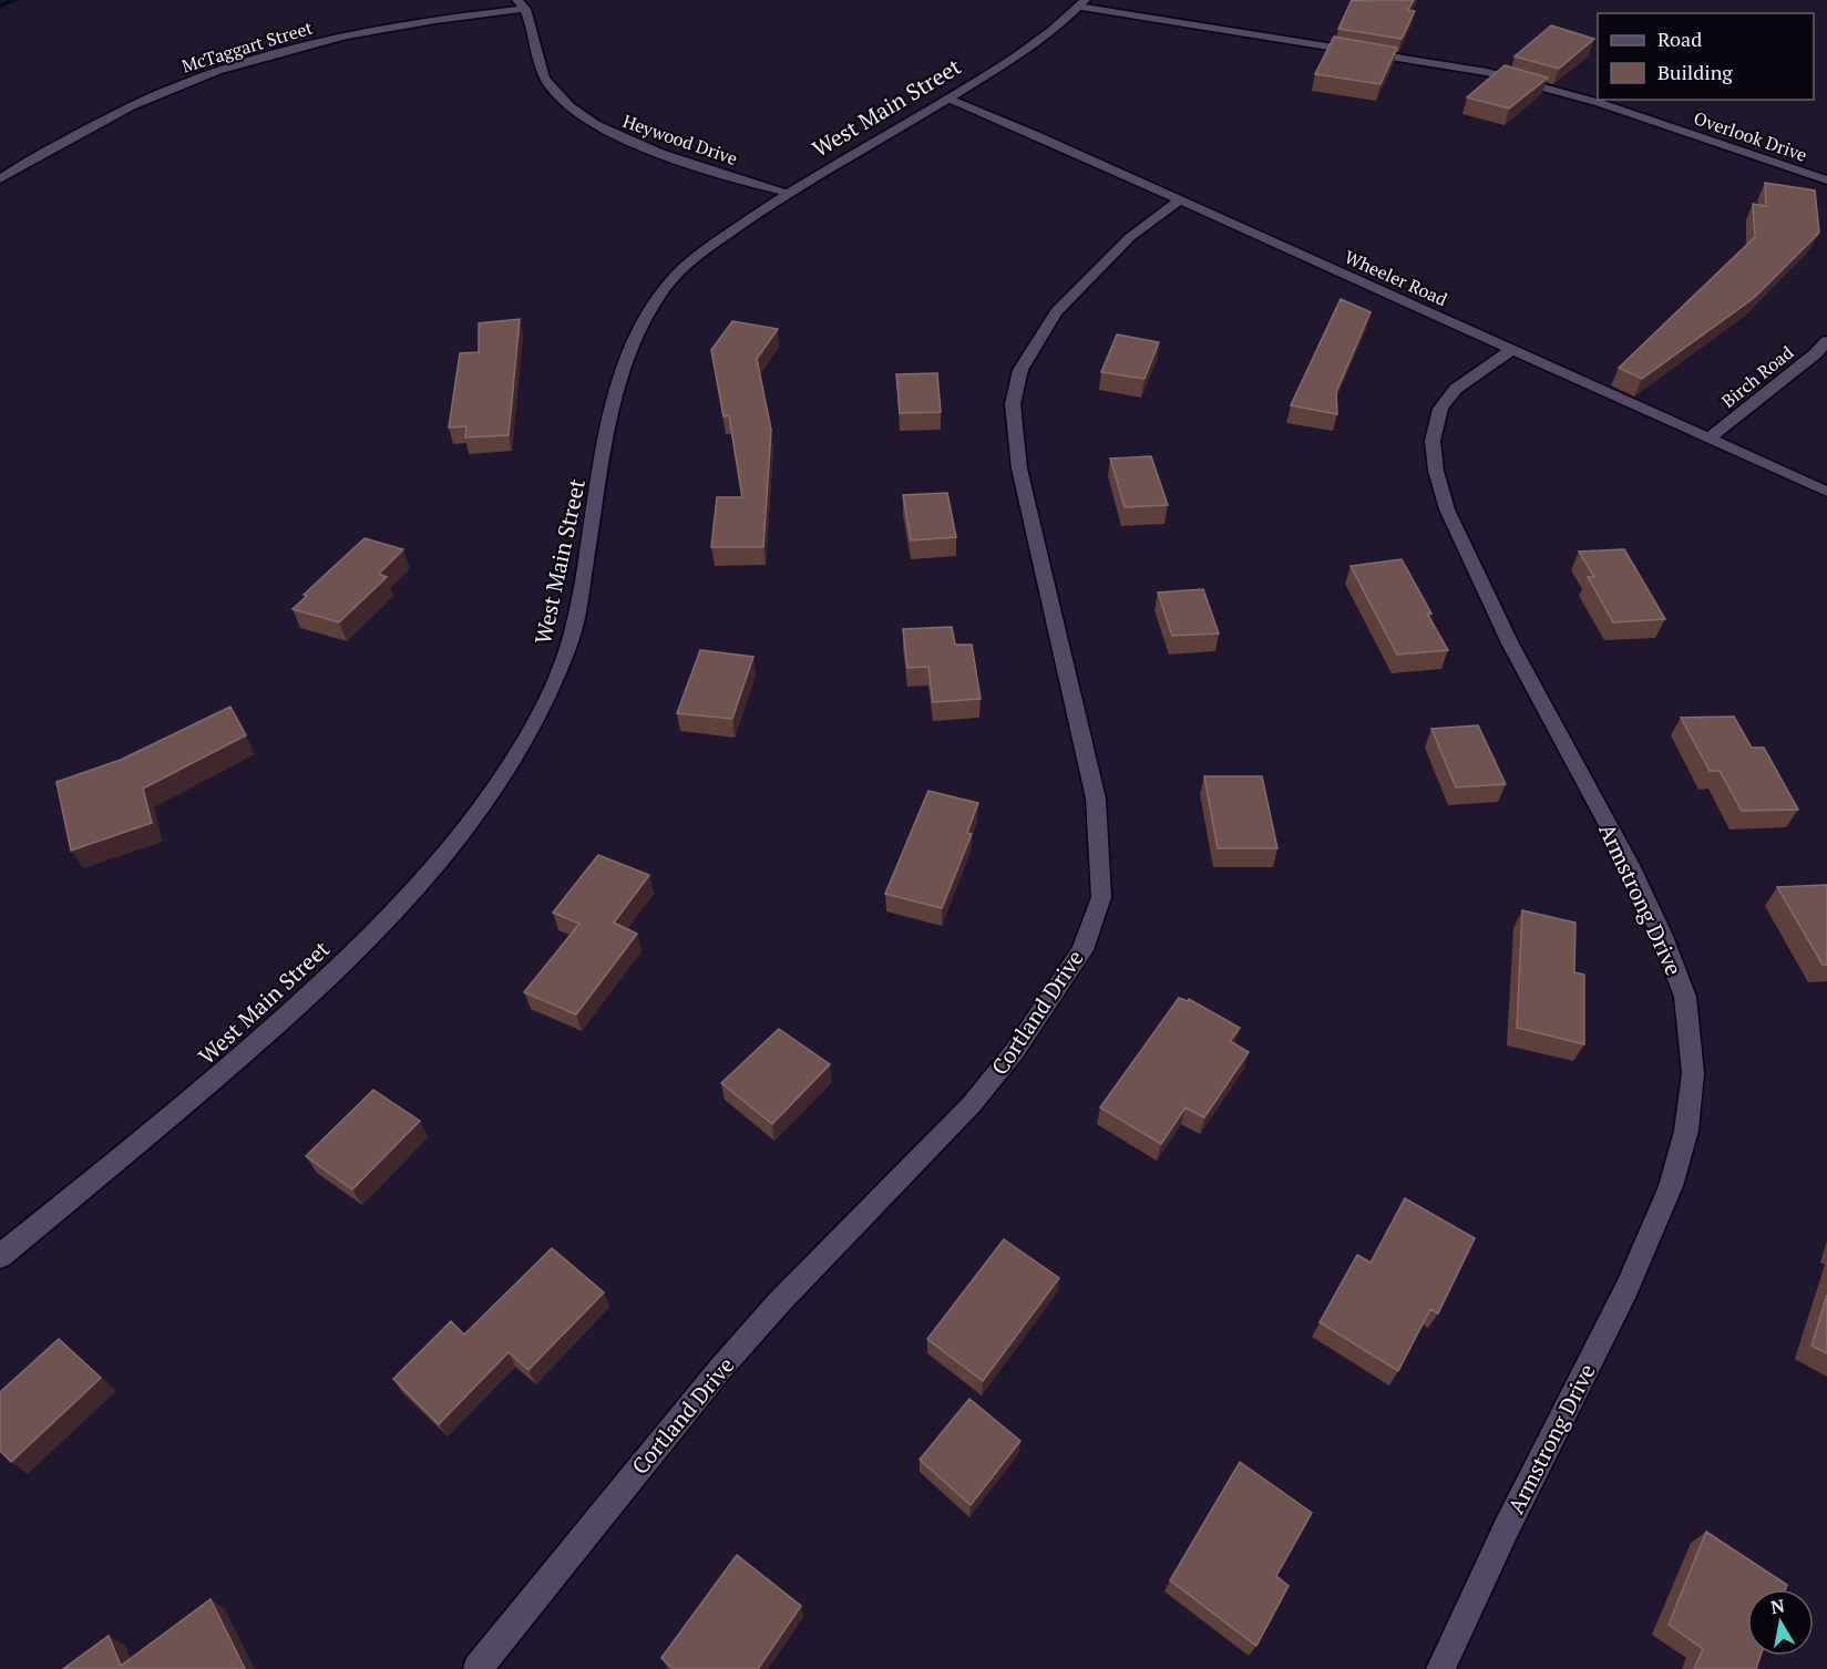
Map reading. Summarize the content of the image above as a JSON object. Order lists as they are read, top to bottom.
{
  "streets": {
    "street": [
      "McTaggart Street",
      "West Main Street",
      "Overlook Drive",
      "Heywood Drive",
      "Wheeler Road",
      "Birch Road",
      "Armstrong Drive",
      "Cortland Drive"
    ]
  },
  "crossings": [
    ["McTaggart Street", "Heywood Drive"],
    ["West Main Street", "Overlook Drive"],
    ["West Main Street", "Heywood Drive"],
    ["West Main Street", "Wheeler Road"],
    ["Wheeler Road", "Birch Road"],
    ["Wheeler Road", "Armstrong Drive"],
    ["Wheeler Road", "Cortland Drive"]
  ],
  "legend": ["Road", "Building"],
  "north": "top"
}
